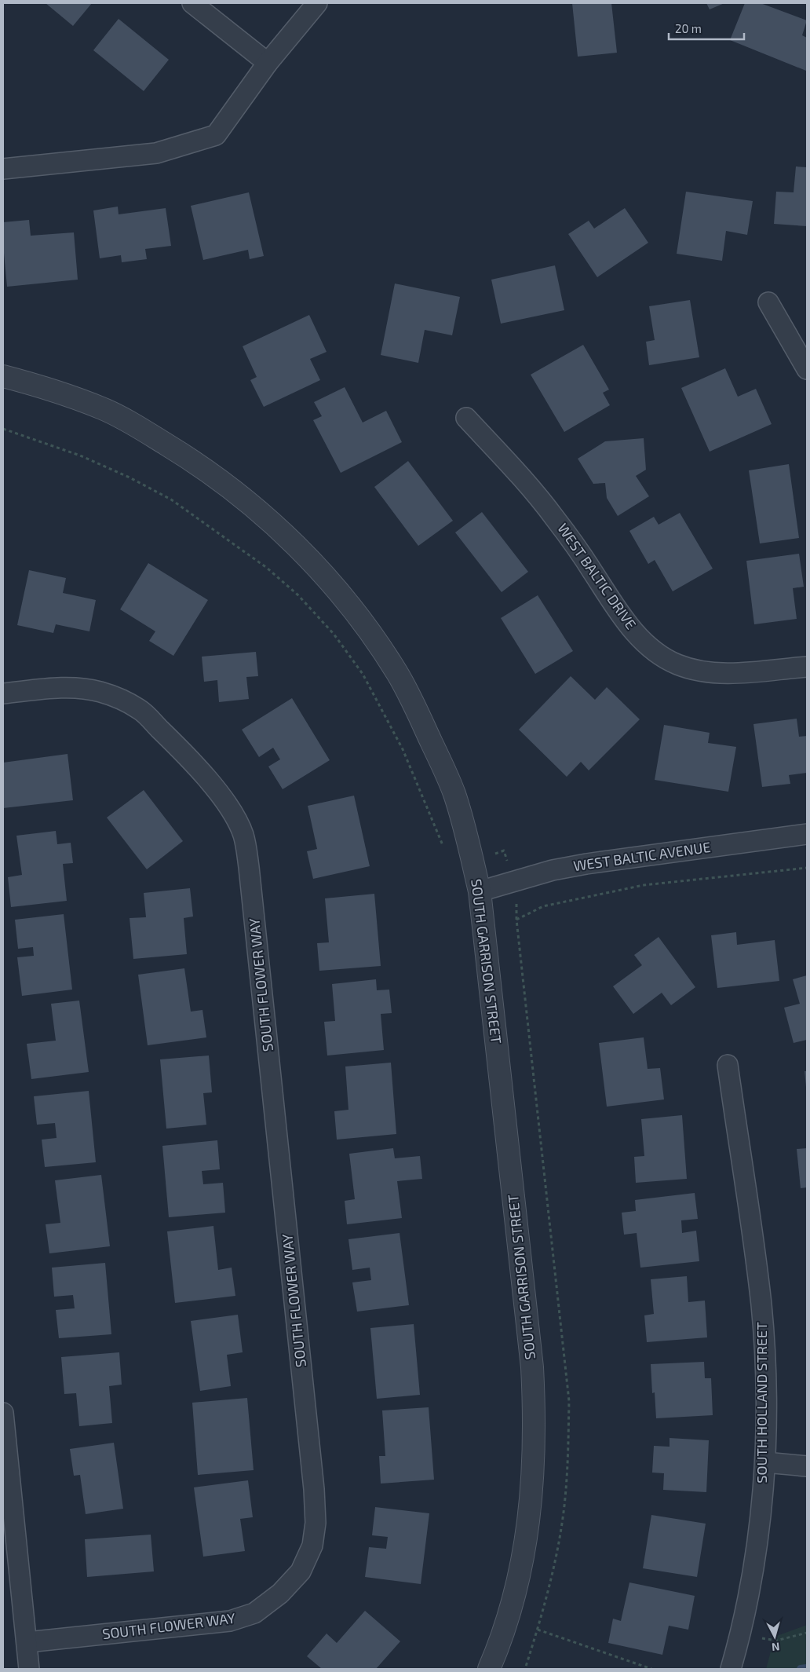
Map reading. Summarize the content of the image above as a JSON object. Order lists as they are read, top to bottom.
{
  "streets": {
    "street": [
      "WEST BALTIC DRIVE",
      "WEST BALTIC AVENUE",
      "SOUTH GARRISON STREET",
      "SOUTH FLOWER WAY",
      "SOUTH HOLLAND STREET"
    ]
  },
  "crossings": [
    ["WEST BALTIC AVENUE", "SOUTH GARRISON STREET"]
  ],
  "scale_bar": "20 m",
  "north": "bottom"
}
